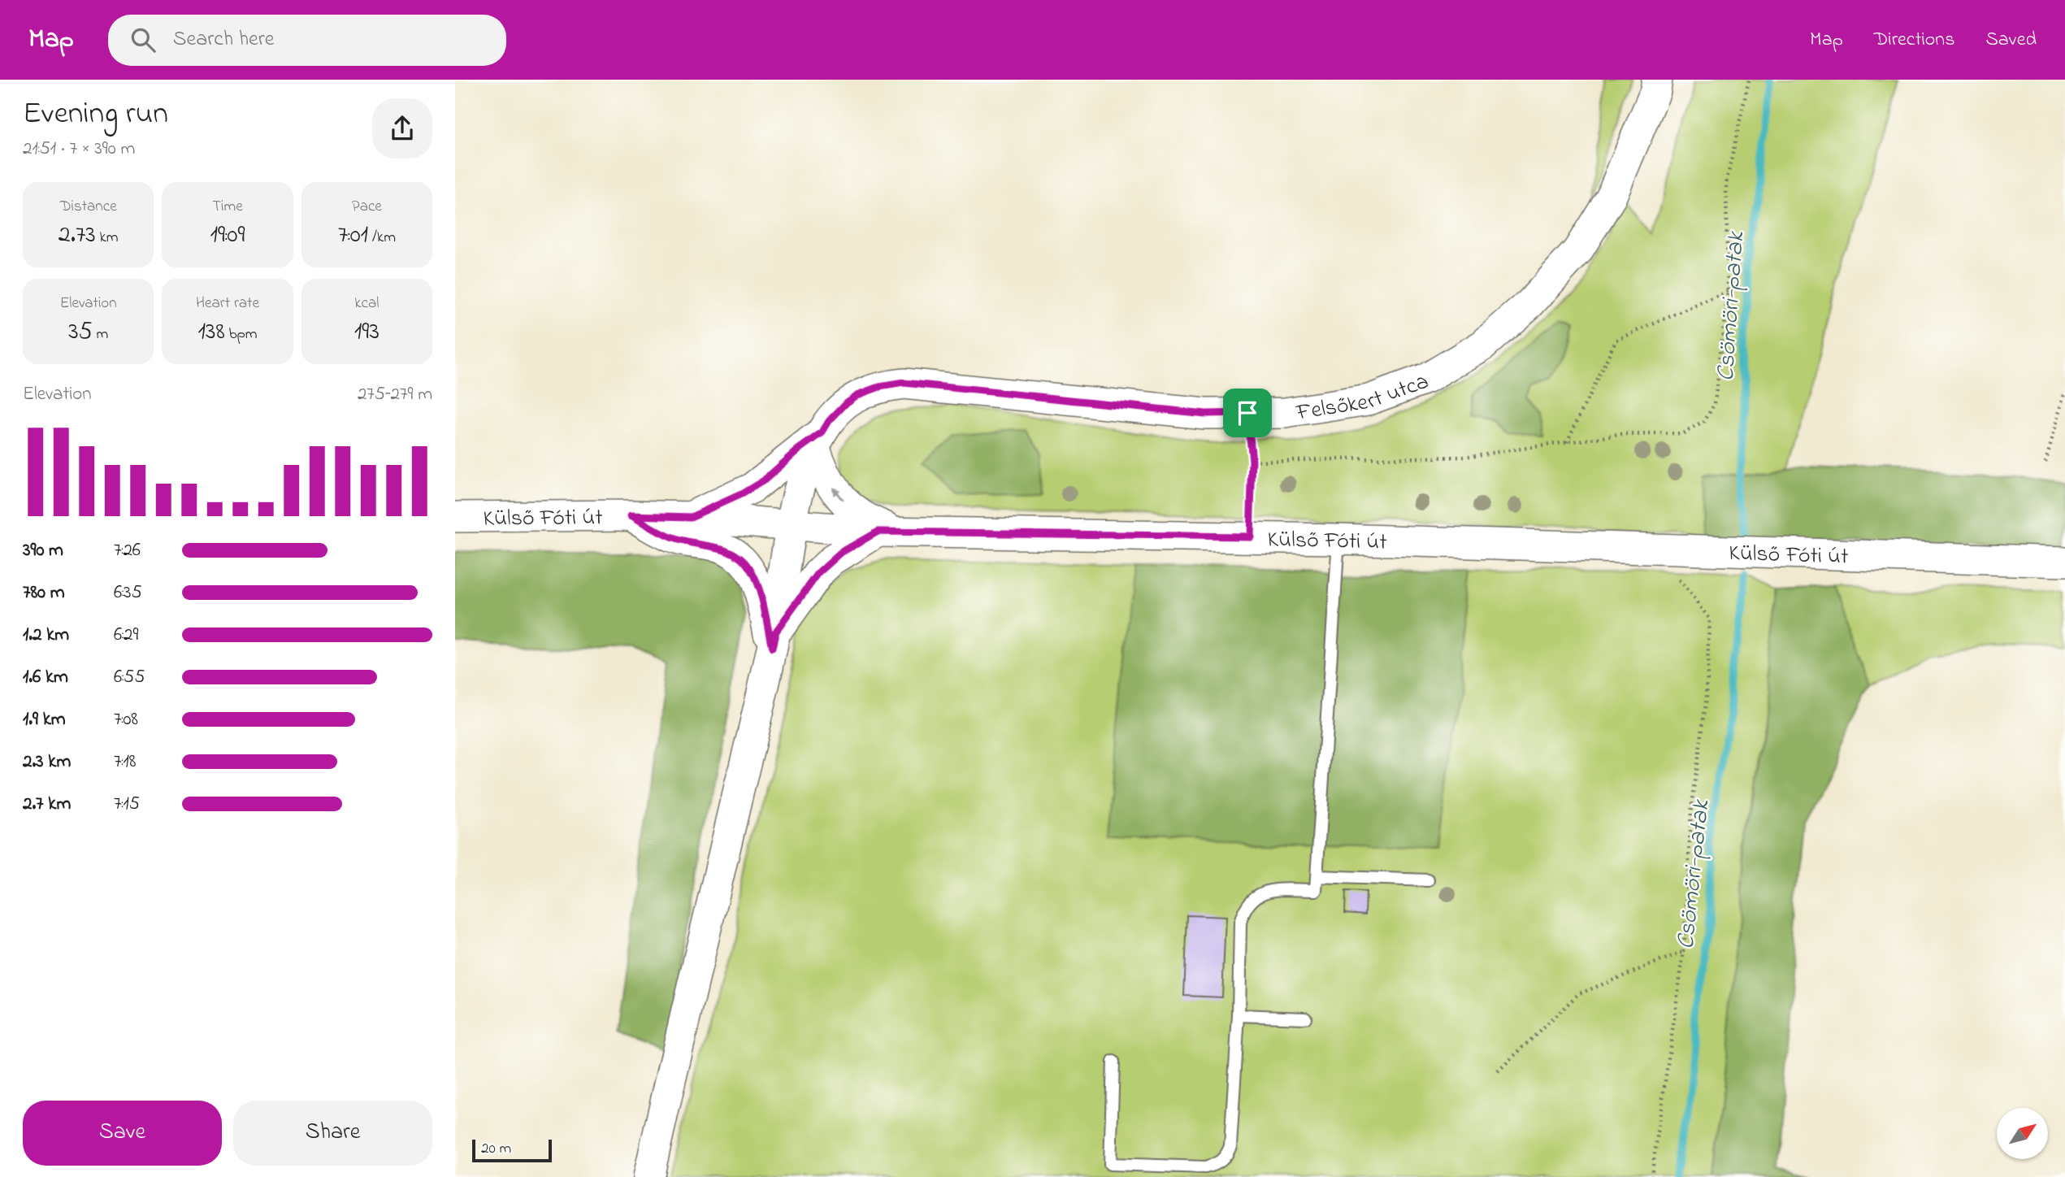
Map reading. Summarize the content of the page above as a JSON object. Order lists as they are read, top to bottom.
{
  "streets": {
    "main road": ["Felsőkert utca", "Külső Fóti út"]
  },
  "crossings": [
    ["Felsőkert utca", "Külső Fóti út"]
  ],
  "water": ["Csömöri-patak"],
  "scale_bar": "20 m",
  "north": "top right",
  "page": {
    "header": "Map",
    "search": "Search here",
    "nav": ["Map", "Directions", "Saved"],
    "heading": ["Evening run", "21:51 · 7 × 390 m"],
    "stats": [
      ["Distance", "2.73 km"],
      ["Time", "19:09"],
      ["Pace", "7:01 /km"],
      ["Elevation", "35 m"],
      ["Heart rate", "138 bpm"],
      ["kcal", "193"]
    ],
    "chart": ["Elevation", "275–279 m"],
    "list": [
      {
        "name": "390 m",
        "note": "7:26"
      },
      {
        "name": "780 m",
        "note": "6:35"
      },
      {
        "name": "1.2 km",
        "note": "6:29"
      },
      {
        "name": "1.6 km",
        "note": "6:55"
      },
      {
        "name": "1.9 km",
        "note": "7:08"
      },
      {
        "name": "2.3 km",
        "note": "7:18"
      },
      {
        "name": "2.7 km",
        "note": "7:15"
      }
    ],
    "buttons": ["Save", "Share"],
    "scale": "20 m"
  }
}
